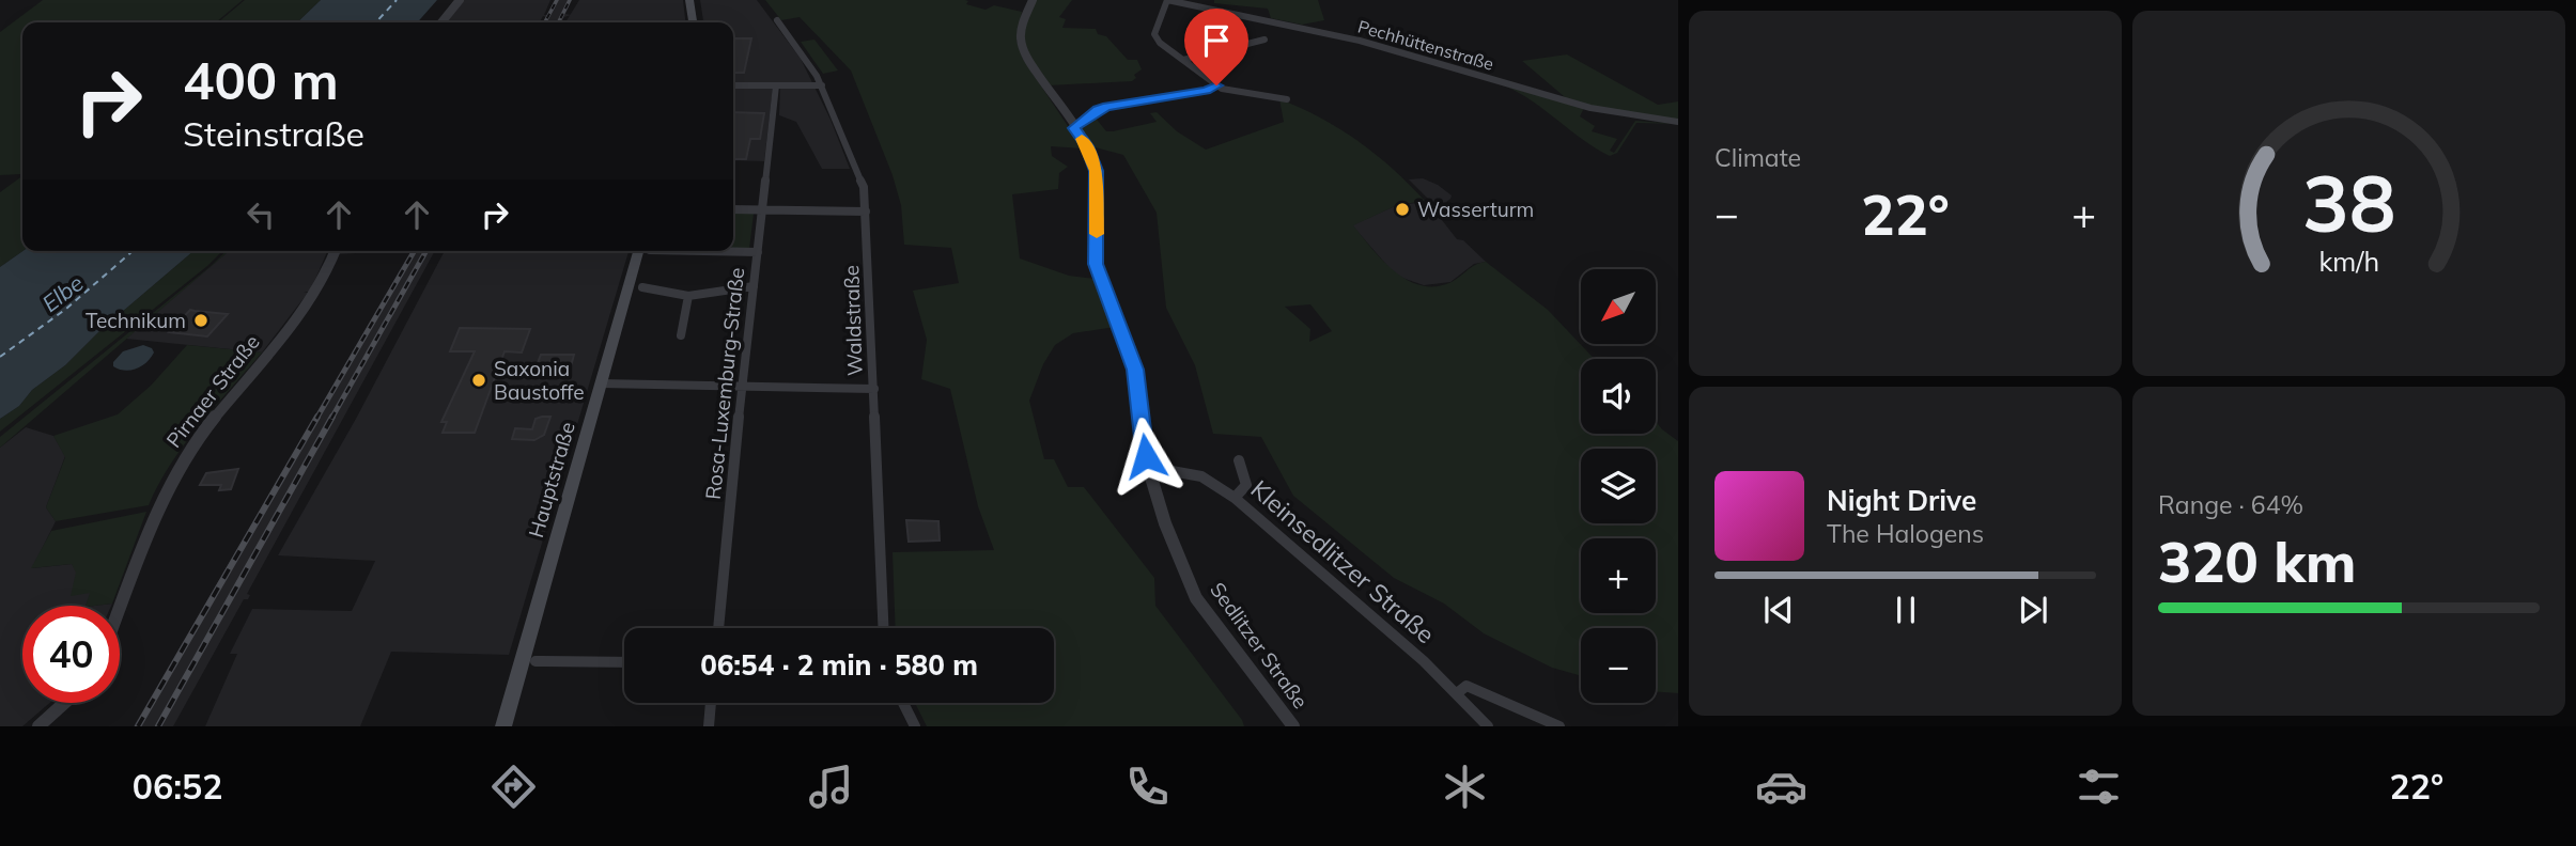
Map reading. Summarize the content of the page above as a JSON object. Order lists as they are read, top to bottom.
{
  "streets": {
    "main road": ["Hauptstraße"],
    "street": [
      "Pechhüttenstraße",
      "Waldstraße",
      "Rosa-Luxemburg-Straße",
      "Pirnaer Straße",
      "Kleinsedlitzer Straße",
      "Sedlitzer Straße"
    ]
  },
  "crossings": [
    ["Kleinsedlitzer Straße", "Sedlitzer Straße"]
  ],
  "water": ["Elbe"],
  "places": ["Wasserturm", "Technikum", "Saxonia Baustoffe"],
  "north": "bottom left",
  "page": {
    "tile": [
      "Climate",
      ["Range · 64%", "320 km"]
    ],
    "turn": ["400 m", "Steinstraße"],
    "heat": ["−", "22°", "+"],
    "map_buttons": ["+", "−"],
    "song": ["Night Drive", "The Halogens"],
    "limit": "40",
    "trip": "06:54 · 2 min · 580 m",
    "tabs": ["06:52", "22°"],
    "gauge": ["38", "km/h"]
  }
}
